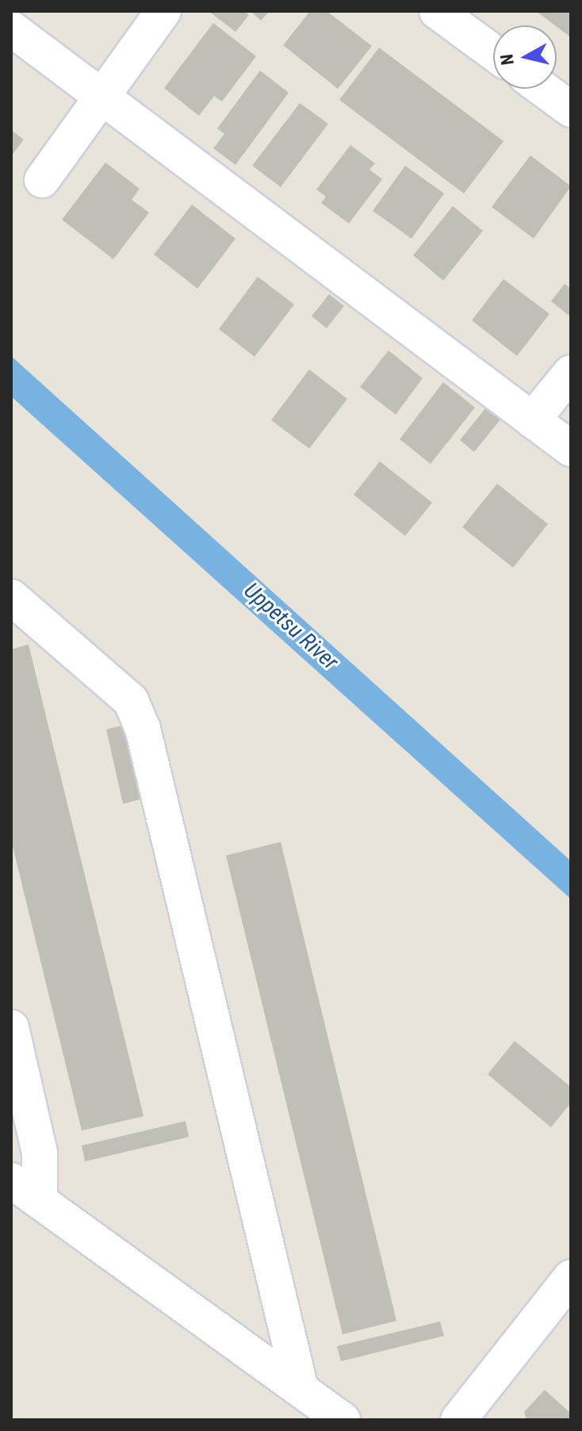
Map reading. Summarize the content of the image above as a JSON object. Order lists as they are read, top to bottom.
{
  "water": ["Uppetsu River"],
  "north": "left"
}
